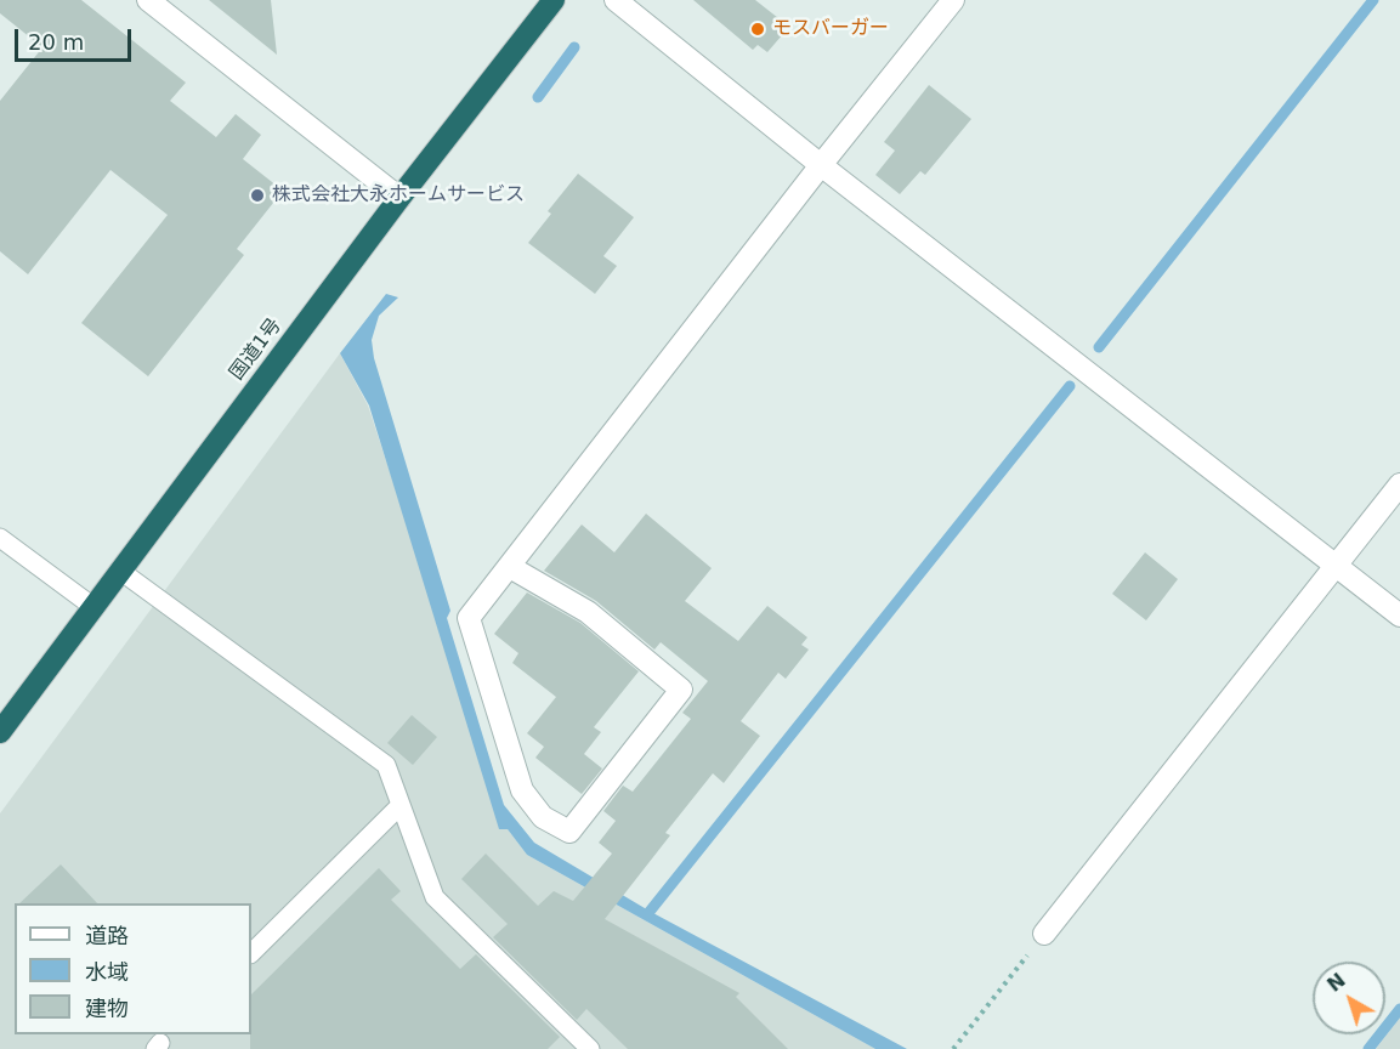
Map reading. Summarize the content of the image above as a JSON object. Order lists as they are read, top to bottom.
{
  "streets": {
    "highway": ["国道1号"]
  },
  "places": ["モスバーガー", "株式会社大永ホームサービス"],
  "legend": ["道路", "水域", "建物"],
  "scale_bar": "20 m",
  "north": "top left"
}
